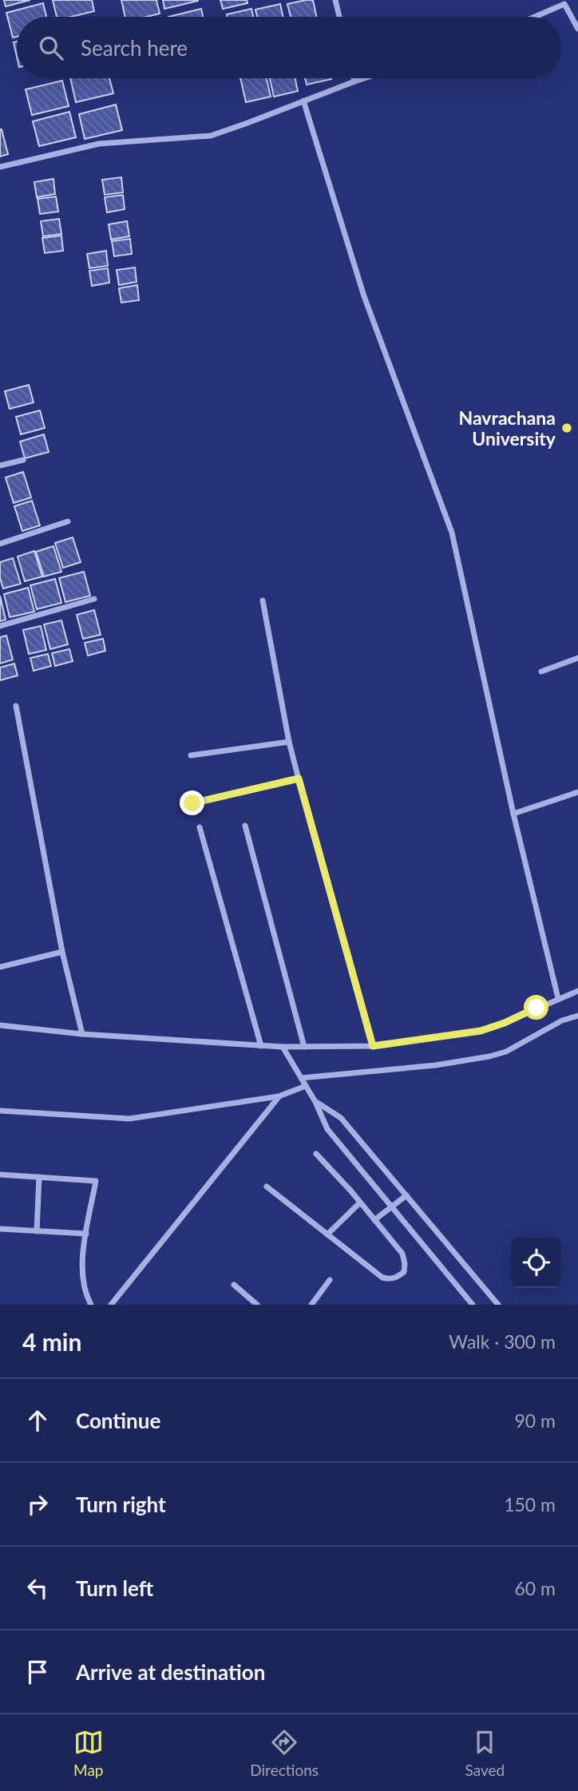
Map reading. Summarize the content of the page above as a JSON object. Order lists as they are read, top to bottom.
{
  "places": ["Navrachana University"],
  "page": {
    "search": "Search here",
    "heading": ["4 min", "Walk · 300 m"],
    "list": [
      ["Continue", "90 m"],
      ["Turn right", "150 m"],
      ["Turn left", "60 m"],
      "Arrive at destination"
    ],
    "nav": ["Map", "Directions", "Saved"]
  }
}
